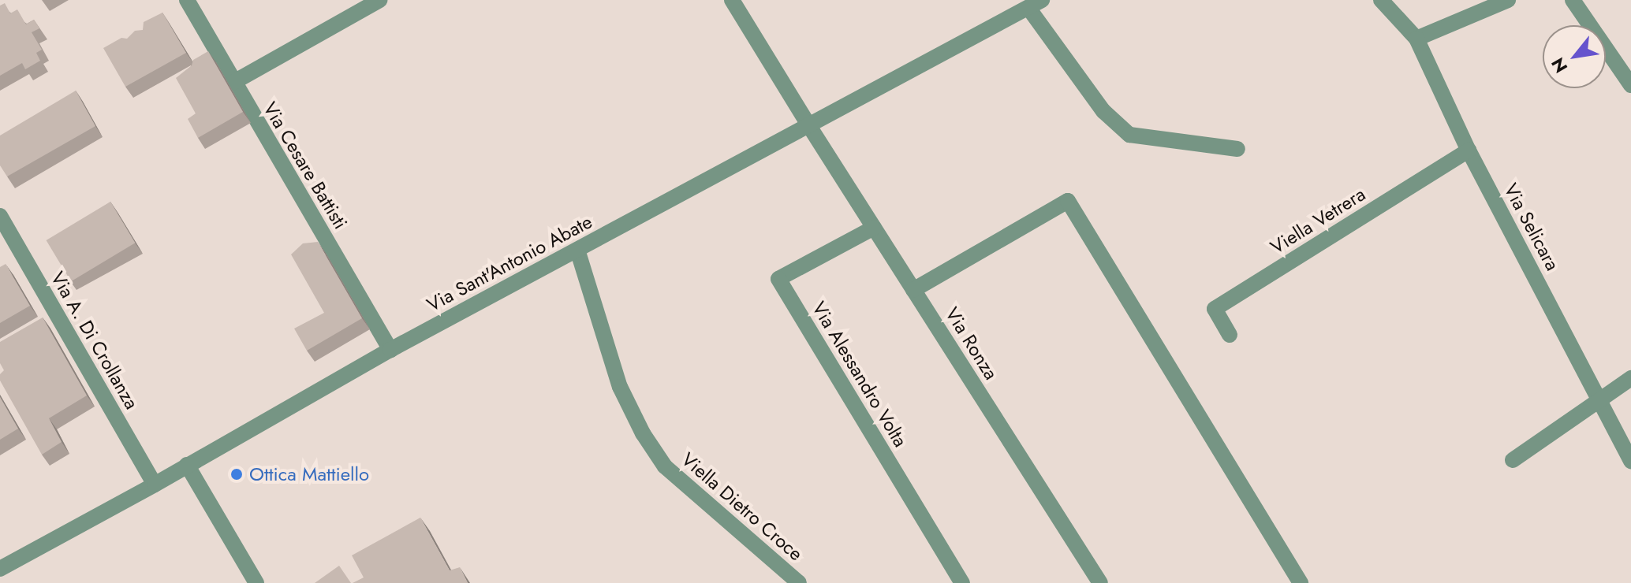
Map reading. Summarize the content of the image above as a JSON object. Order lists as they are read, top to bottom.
{
  "streets": {
    "street": [
      "Via Cesare Battisti",
      "Viella Vetrera",
      "Via Selicara",
      "Via Sant'Antonio Abate",
      "Via A. Di Crollanza",
      "Via Ronza",
      "Via Alessandro Volta",
      "Viella Dietro Croce"
    ]
  },
  "crossings": [
    ["Via Cesare Battisti", "Via Sant'Antonio Abate"],
    ["Viella Vetrera", "Via Selicara"],
    ["Via Sant'Antonio Abate", "Via A. Di Crollanza"],
    ["Via Sant'Antonio Abate", "Via Ronza"],
    ["Via Sant'Antonio Abate", "Viella Dietro Croce"],
    ["Via Ronza", "Via Alessandro Volta"]
  ],
  "places": ["Ottica Mattiello"],
  "north": "bottom left"
}
